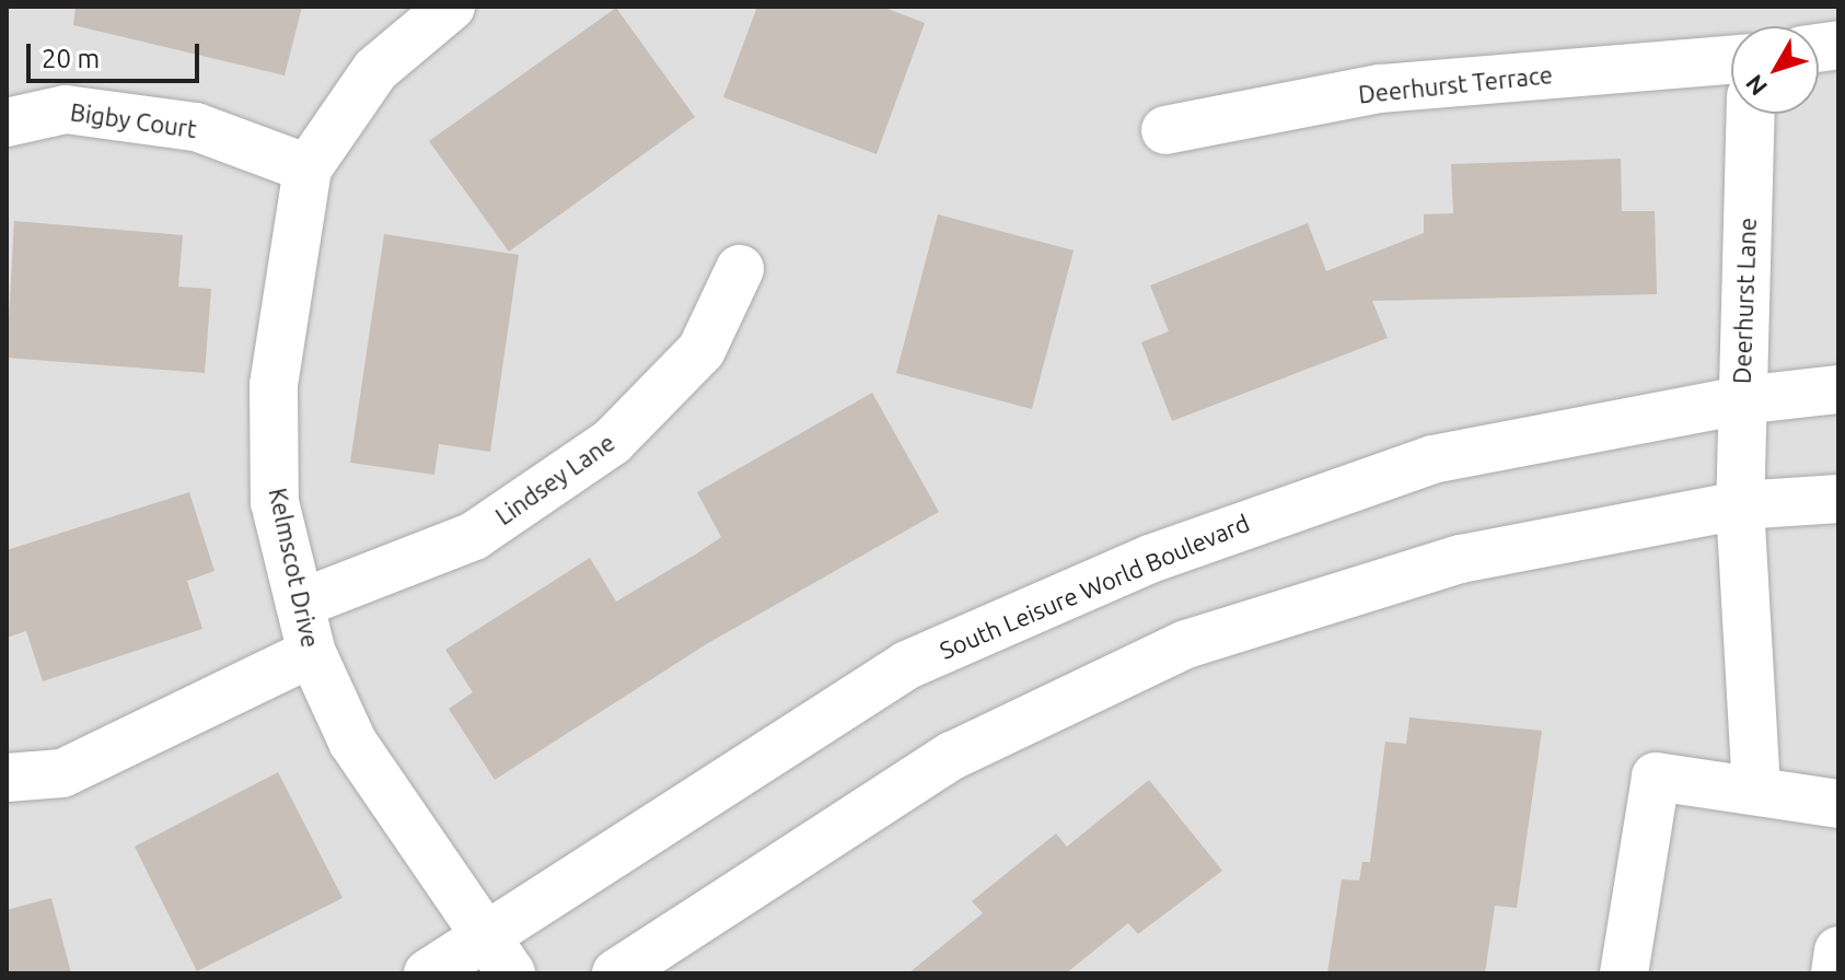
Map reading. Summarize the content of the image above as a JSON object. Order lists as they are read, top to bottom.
{
  "streets": {
    "street": [
      "Deerhurst Terrace",
      "Bigby Court",
      "Deerhurst Lane",
      "Lindsey Lane",
      "Kelmscot Drive",
      "South Leisure World Boulevard"
    ]
  },
  "crossings": [
    ["Bigby Court", "Kelmscot Drive"],
    ["Deerhurst Lane", "South Leisure World Boulevard"],
    ["Lindsey Lane", "Kelmscot Drive"],
    ["Kelmscot Drive", "South Leisure World Boulevard"]
  ],
  "scale_bar": "20 m",
  "north": "bottom left"
}
